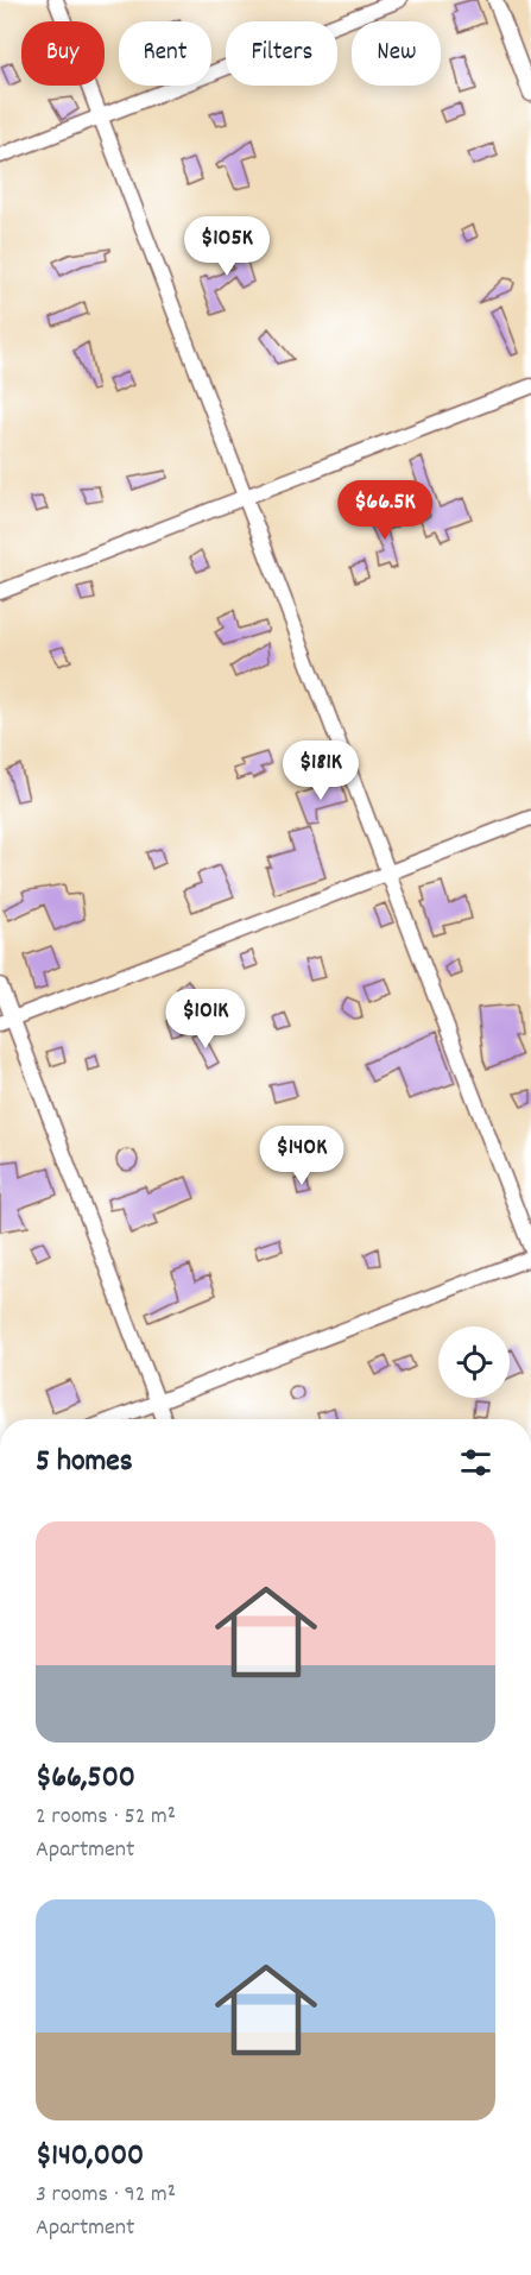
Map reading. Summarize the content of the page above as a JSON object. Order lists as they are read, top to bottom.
{
  "page": {
    "chip": [
      "Buy",
      "Rent",
      "Filters",
      "New"
    ],
    "price": [
      "$105K",
      "$66.5K",
      "$181K",
      "$101K",
      "$140K"
    ],
    "heading": "5 homes",
    "list": [
      {
        "name": "$66,500",
        "note": "2 rooms · 52 m² · Apartment"
      },
      {
        "name": "$140,000",
        "note": "3 rooms · 92 m² · Apartment"
      }
    ]
  }
}
